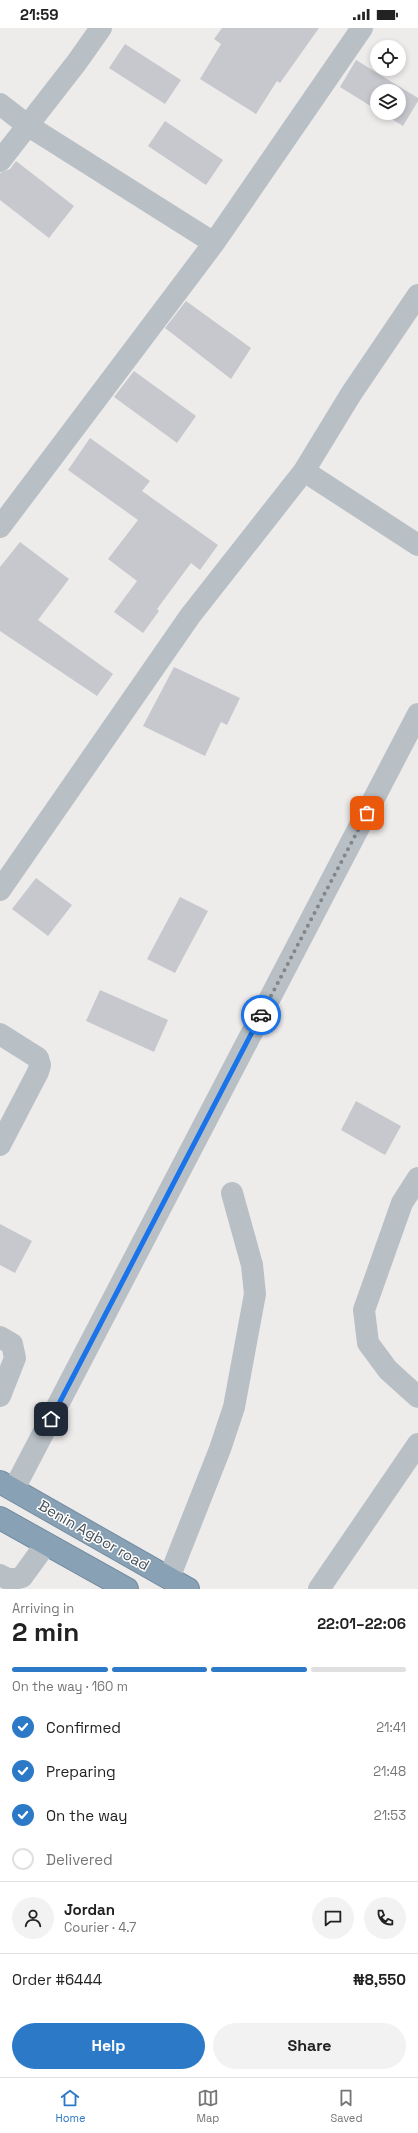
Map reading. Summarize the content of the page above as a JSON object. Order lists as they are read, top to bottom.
{
  "streets": {
    "highway": ["Benin Agbor road"]
  },
  "page": {
    "status": "21:59",
    "heading": ["2 min", "Arriving in", "22:01–22:06"],
    "panel": [
      "Jordan",
      "Courier · 4.7",
      "Order #6444",
      "₦8,550"
    ],
    "bar": "On the way · 160 m",
    "list": [
      ["Confirmed", "21:41"],
      ["Preparing", "21:48"],
      ["On the way", "21:53"],
      "Delivered"
    ],
    "buttons": ["Help", "Share"],
    "tabs": ["Home", "Map", "Saved"]
  }
}
